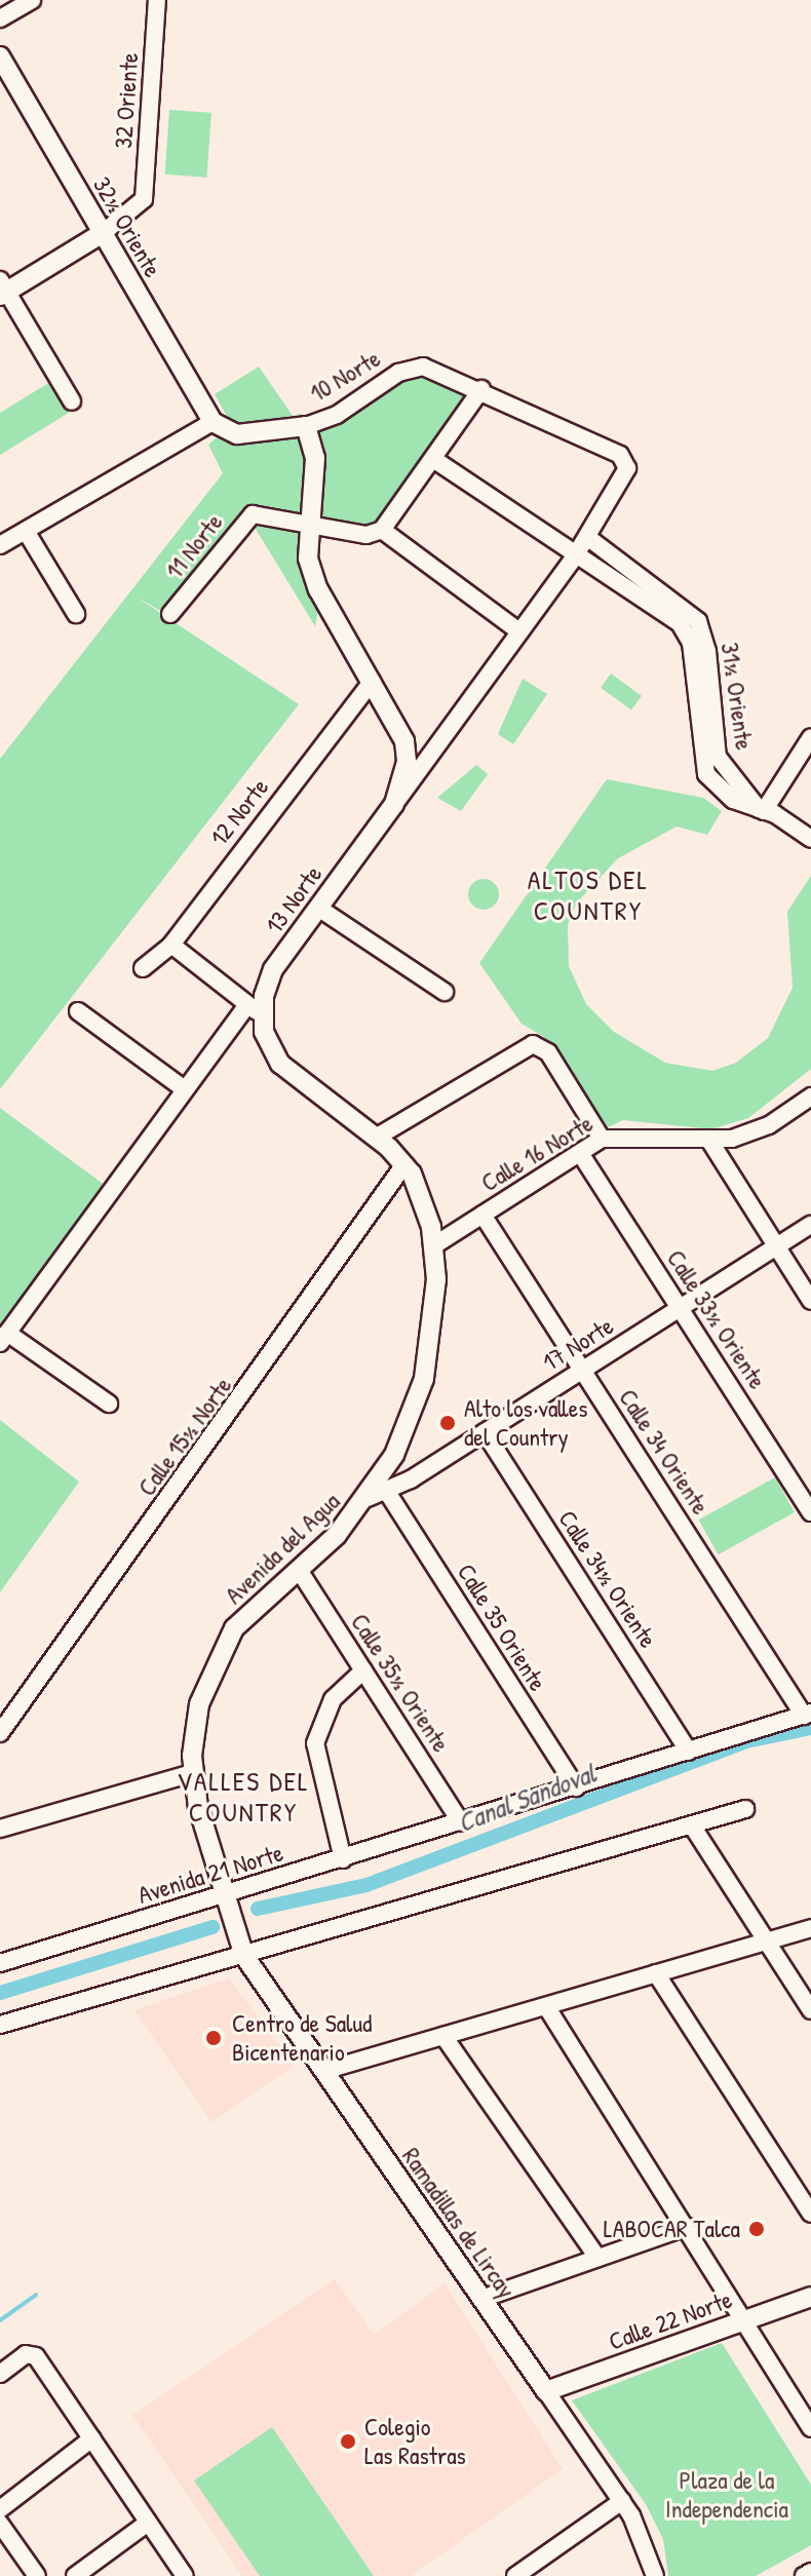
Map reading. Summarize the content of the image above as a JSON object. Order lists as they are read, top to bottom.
{
  "streets": {
    "street": [
      "32 Oriente",
      "32½ Oriente",
      "10 Norte",
      "11 Norte",
      "31½ Oriente",
      "12 Norte",
      "13 Norte",
      "Calle 16 Norte",
      "Calle 33½ Oriente",
      "17 Norte",
      "Calle 15½ Norte",
      "Calle 34 Oriente",
      "Avenida del Agua",
      "Calle 34½ Oriente",
      "Calle 35 Oriente",
      "Calle 35½ Oriente",
      "Avenida 21 Norte",
      "Ramadillas de Lircay",
      "Calle 22 Norte"
    ]
  },
  "crossings": [
    ["32 Oriente", "32½ Oriente"],
    ["32½ Oriente", "10 Norte"],
    ["10 Norte", "13 Norte"],
    ["31½ Oriente", "13 Norte"],
    ["13 Norte", "Avenida del Agua"],
    ["Calle 16 Norte", "Calle 33½ Oriente"],
    ["Calle 16 Norte", "Calle 34 Oriente"],
    ["Calle 16 Norte", "Avenida del Agua"],
    ["Calle 33½ Oriente", "17 Norte"],
    ["17 Norte", "Calle 34 Oriente"],
    ["17 Norte", "Avenida del Agua"],
    ["17 Norte", "Calle 34½ Oriente"],
    ["17 Norte", "Calle 35 Oriente"],
    ["Calle 15½ Norte", "Avenida del Agua"],
    ["Calle 34 Oriente", "Avenida 21 Norte"],
    ["Avenida del Agua", "Calle 35½ Oriente"],
    ["Avenida del Agua", "Avenida 21 Norte"],
    ["Avenida del Agua", "Ramadillas de Lircay"],
    ["Calle 34½ Oriente", "Avenida 21 Norte"],
    ["Calle 35 Oriente", "Avenida 21 Norte"],
    ["Calle 35½ Oriente", "Avenida 21 Norte"],
    ["Avenida 21 Norte", "Ramadillas de Lircay"],
    ["Ramadillas de Lircay", "Calle 22 Norte"]
  ],
  "districts": ["ALTOS DEL COUNTRY", "VALLES DEL COUNTRY"],
  "water": ["Canal Sandoval"],
  "parks": ["Plaza de la Independencia"],
  "places": [
    "Alto los valles del Country",
    "Centro de Salud Bicentenario",
    "LABOCAR Talca",
    "Colegio Las Rastras"
  ]
}
